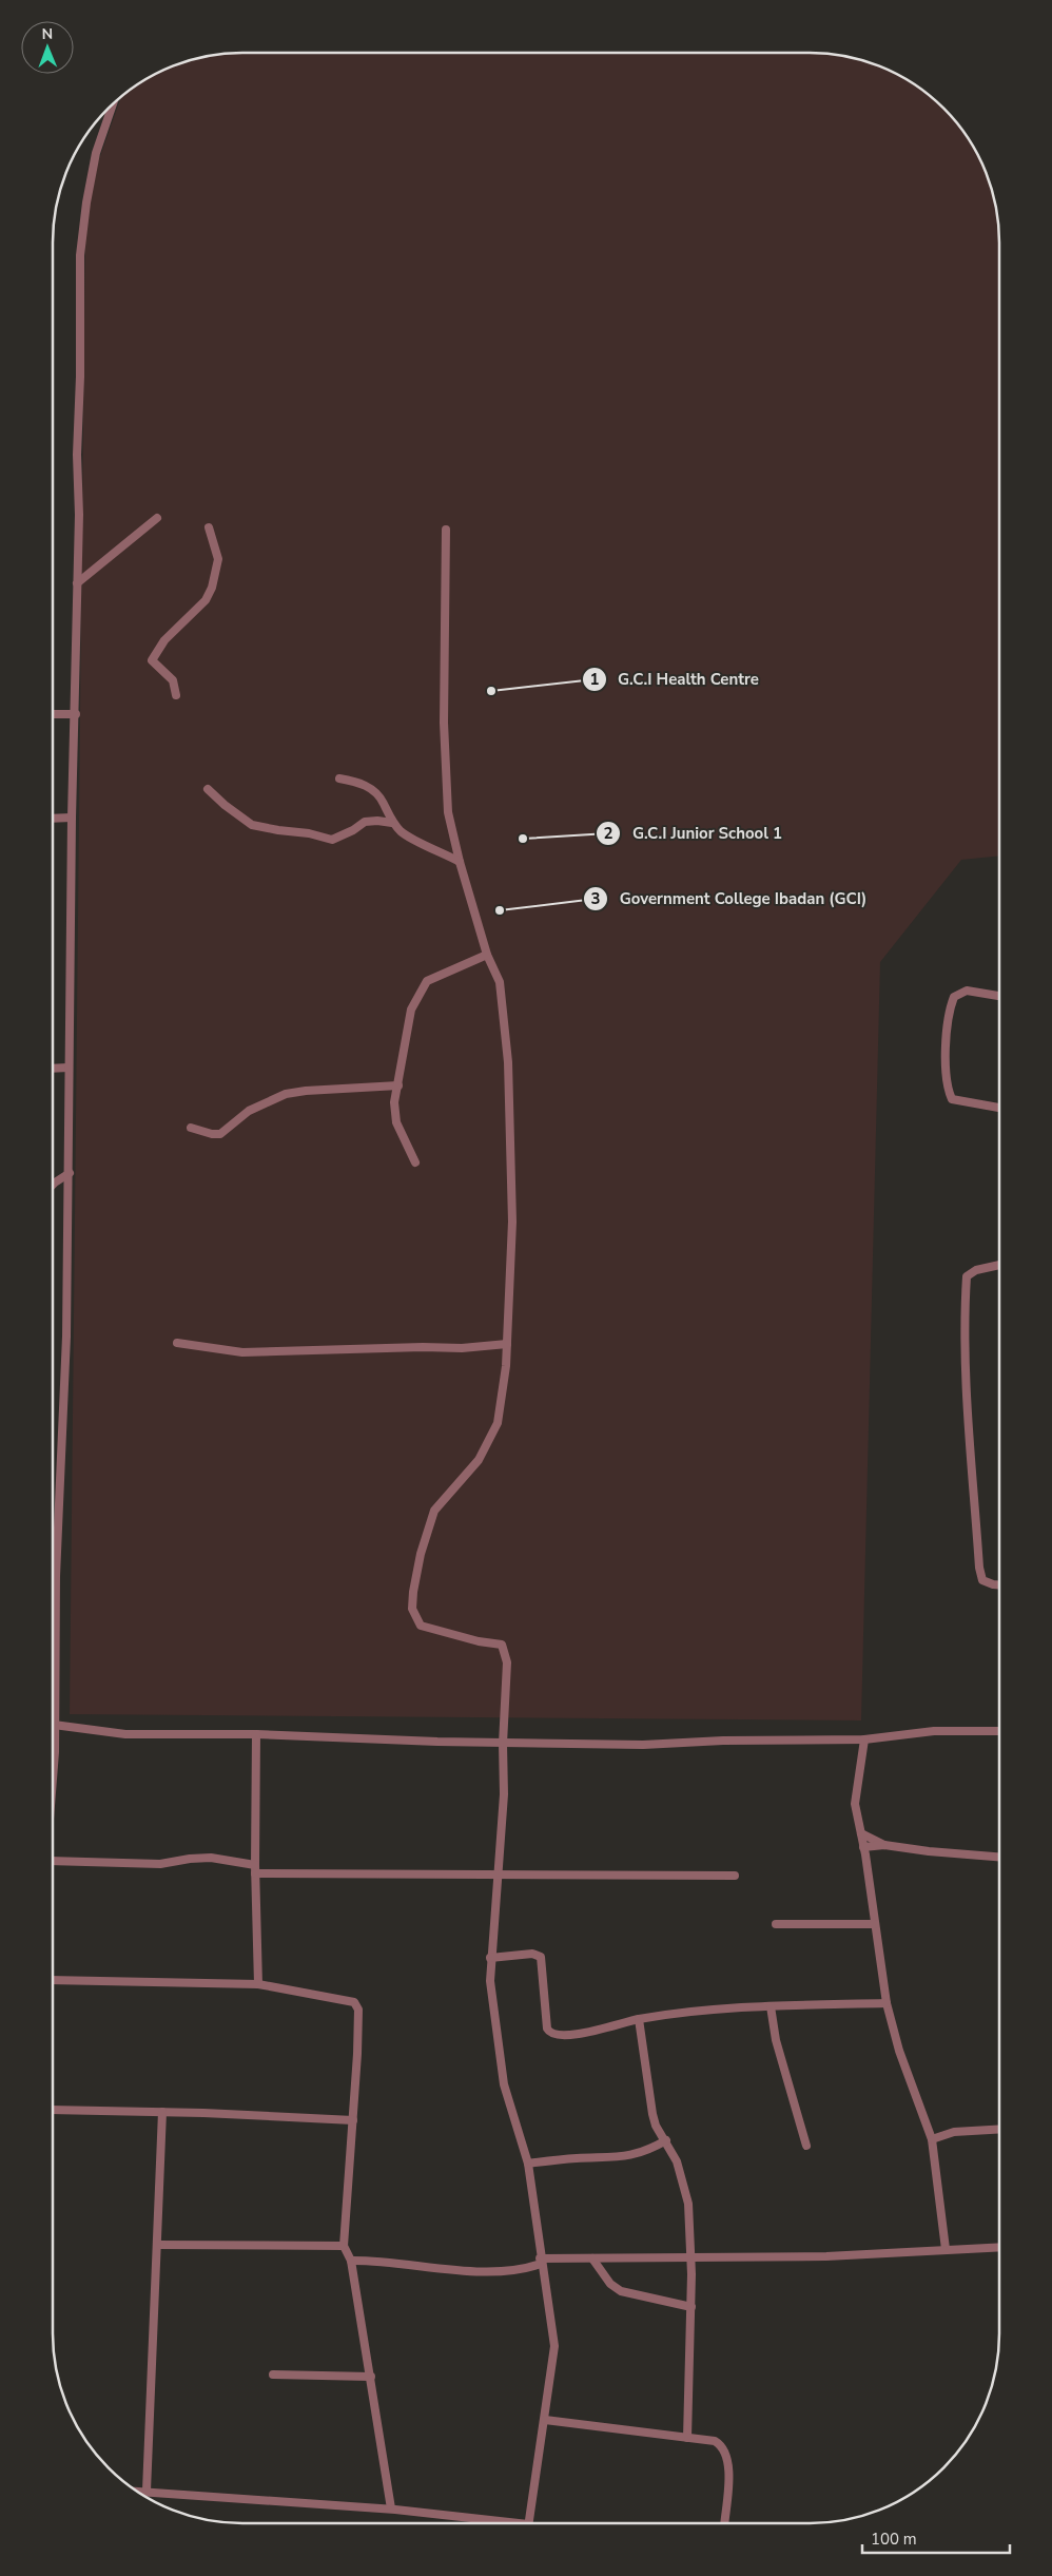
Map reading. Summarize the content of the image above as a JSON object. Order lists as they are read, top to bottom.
{
  "places": ["G.C.I Health Centre", "G.C.I Junior School 1", "Government College Ibadan (GCI)"],
  "scale_bar": "100 m",
  "north": "top"
}
